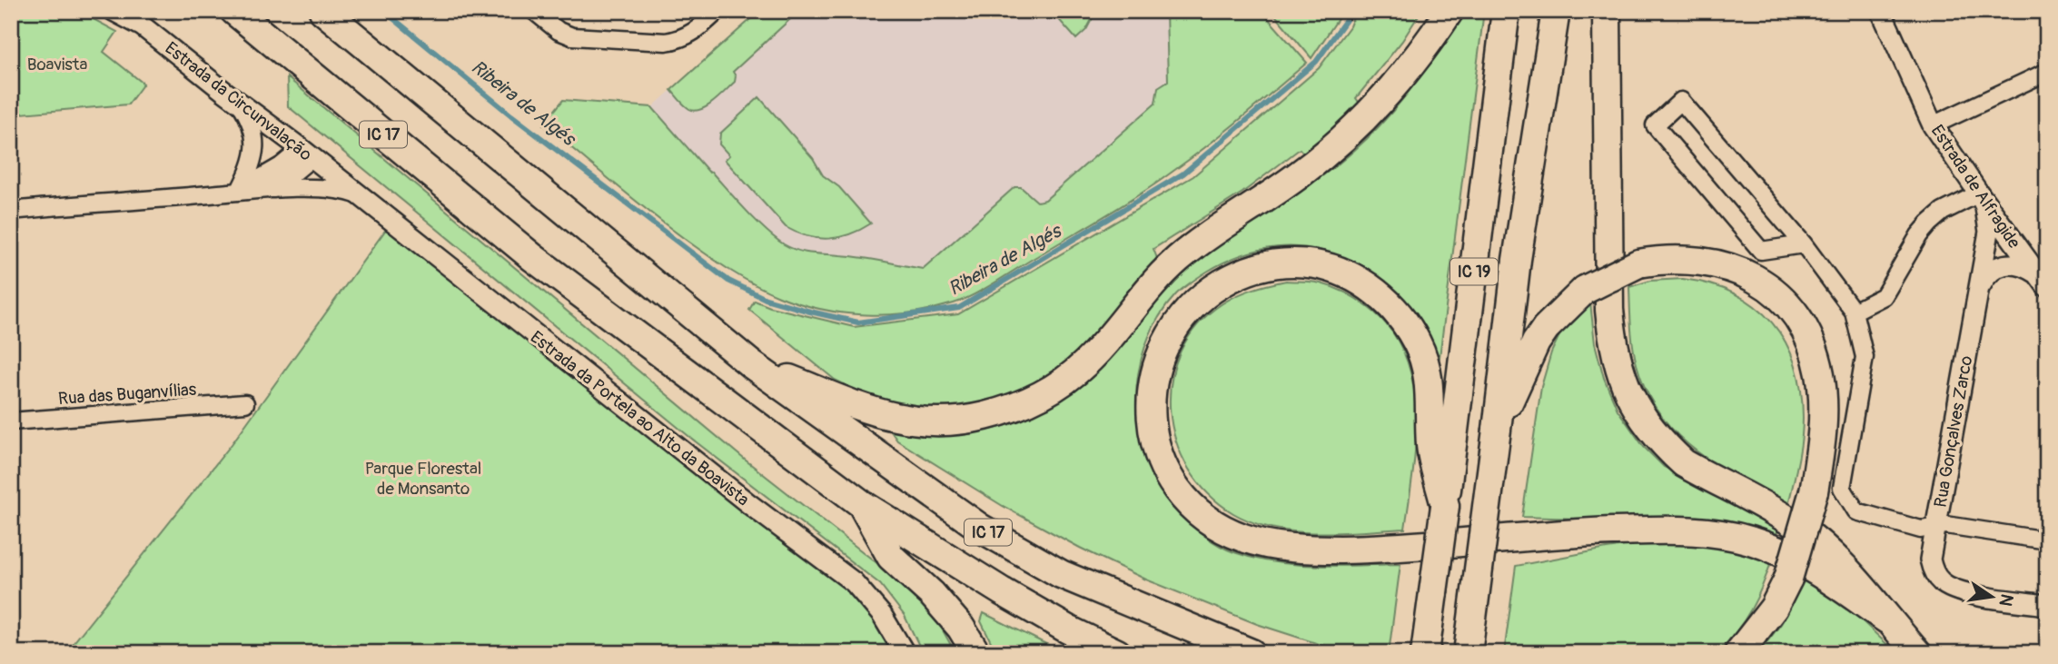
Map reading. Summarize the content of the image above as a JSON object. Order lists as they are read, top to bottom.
{
  "streets": {
    "highway": ["IC 17", "IC 19"],
    "street": [
      "Estrada da Circunvalação",
      "Estrada de Alfragide",
      "Rua das Buganvílias",
      "Estrada da Portela ao Alto da Boavista",
      "Rua Gonçalves Zarco"
    ]
  },
  "crossings": [
    ["Estrada da Circunvalação", "Estrada da Portela ao Alto da Boavista"],
    ["Estrada de Alfragide", "Rua Gonçalves Zarco"]
  ],
  "water": ["Ribeira de Algés"],
  "parks": ["Boavista", "Parque Florestal de Monsanto"],
  "north": "right"
}
